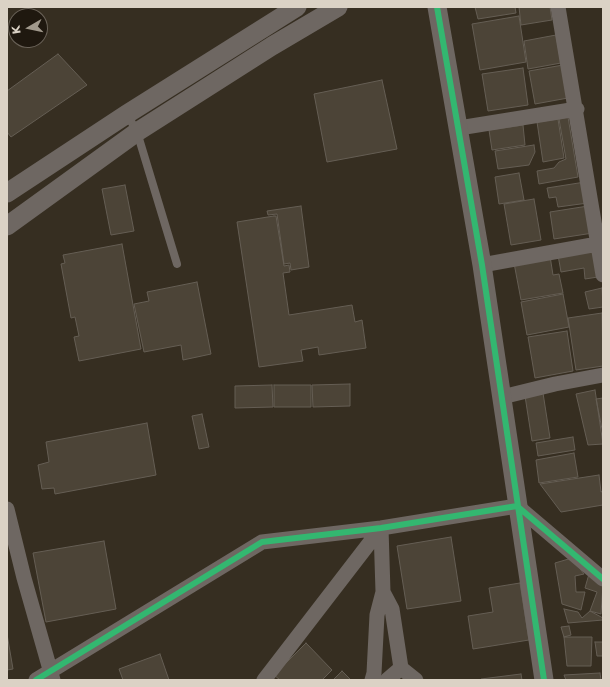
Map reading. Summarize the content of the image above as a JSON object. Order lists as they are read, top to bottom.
{
  "north": "left"
}
